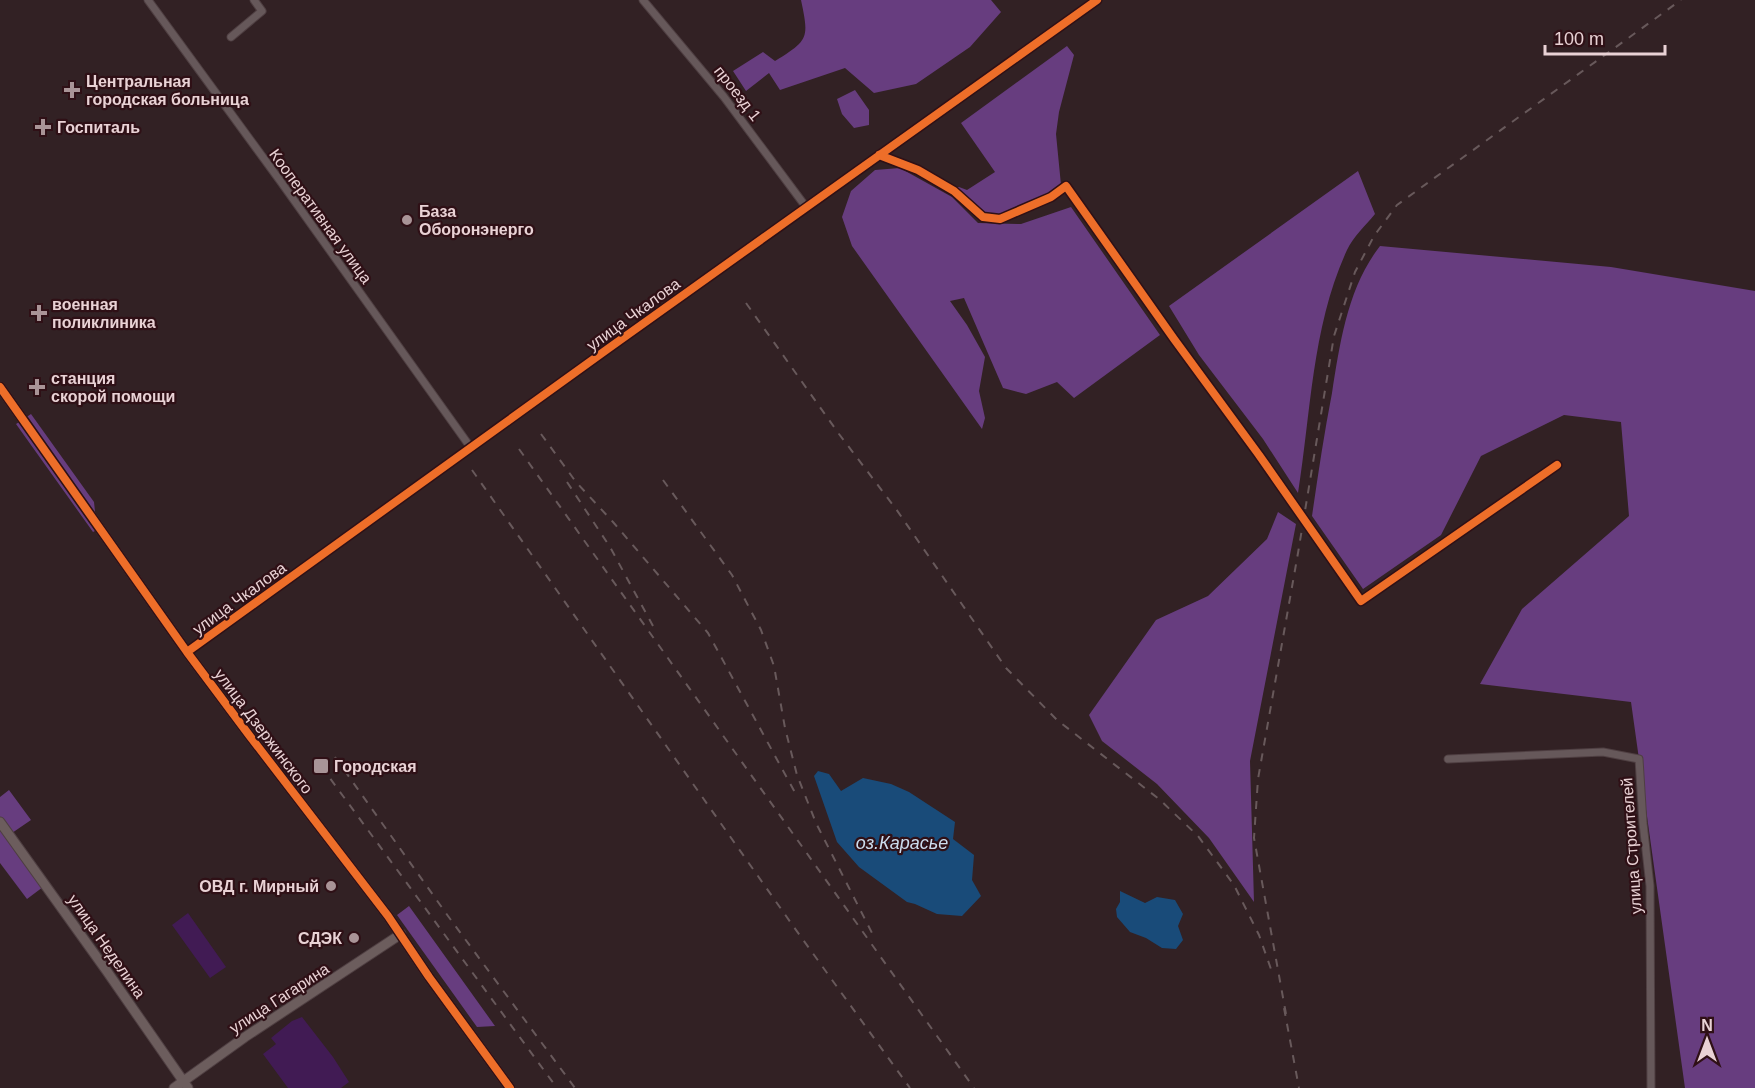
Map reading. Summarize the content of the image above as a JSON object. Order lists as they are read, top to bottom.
{
  "streets": {
    "street": [
      "проезд 1",
      "Кооперативная улица",
      "улица Чкалова",
      "улица Дзержинского",
      "улица Строителей",
      "улица Неделина",
      "улица Гагарина"
    ]
  },
  "crossings": [
    ["проезд 1", "улица Чкалова"],
    ["Кооперативная улица", "улица Чкалова"],
    ["улица Чкалова", "улица Дзержинского"],
    ["улица Дзержинского", "улица Гагарина"],
    ["улица Неделина", "улица Гагарина"]
  ],
  "water": ["оз.Карасье"],
  "places": {
    "health": [
      "Центральная городская больница",
      "Госпиталь",
      "военная поликлиника",
      "станция скорой помощи"
    ],
    "other": ["База Оборонэнерго", "ОВД г. Мирный", "СДЭК"],
    "transit": ["Городская"]
  },
  "scale_bar": "100 m",
  "north": "top"
}
